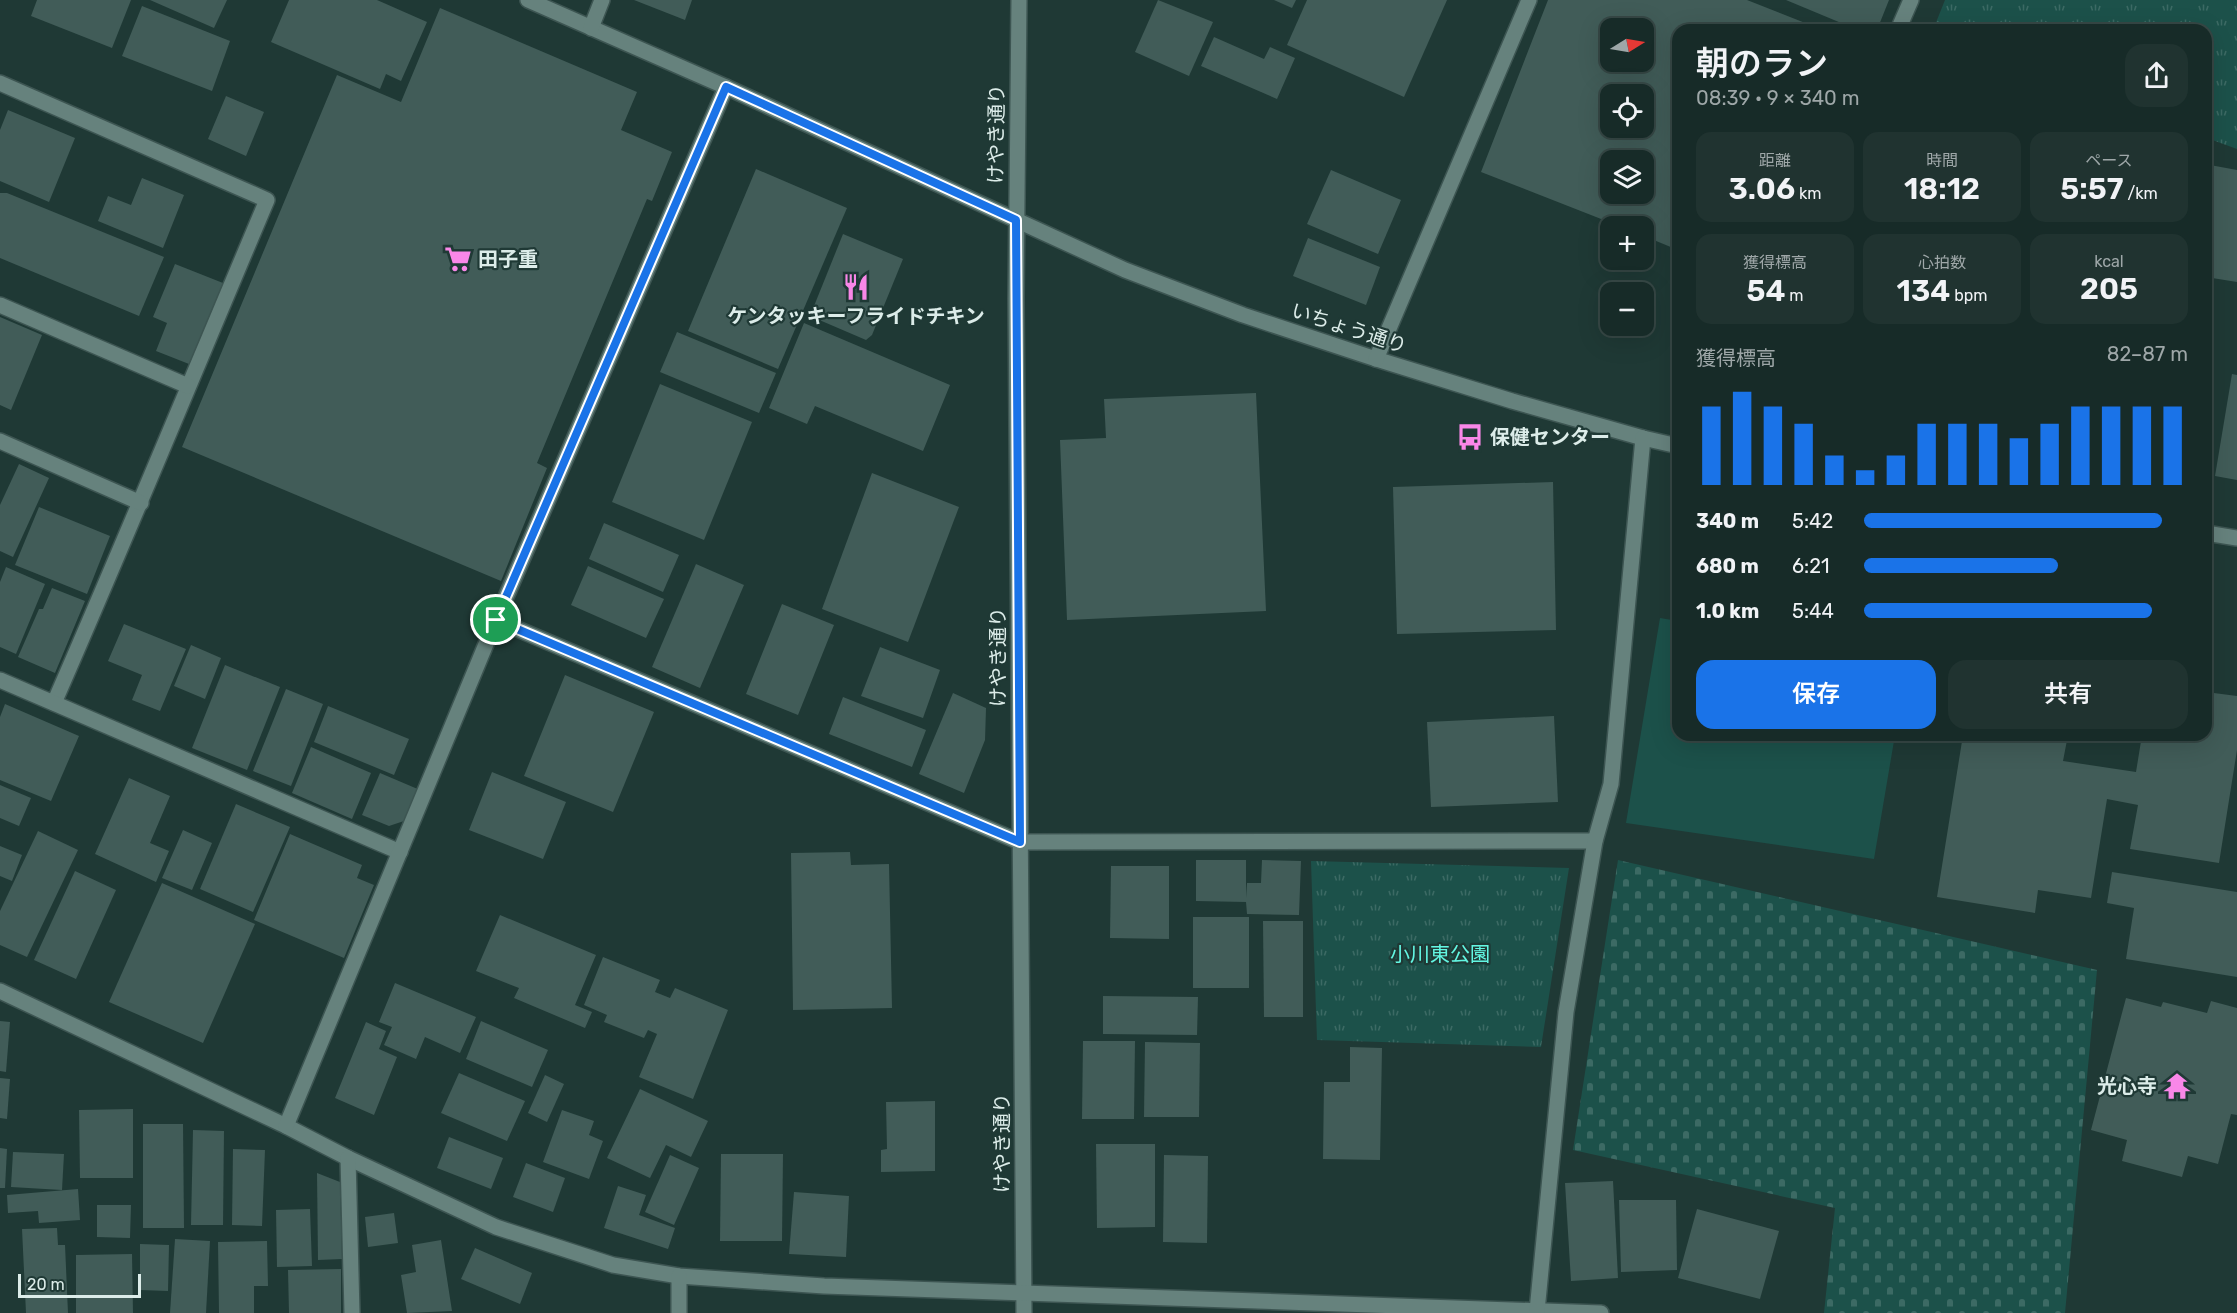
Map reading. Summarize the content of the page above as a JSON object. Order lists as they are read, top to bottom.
{
  "streets": {
    "street": ["けやき通り", "いちょう通り"]
  },
  "crossings": [
    ["けやき通り", "いちょう通り"]
  ],
  "parks": ["小川東公園"],
  "places": {
    "supermarket": ["田子重"],
    "restaurant": ["ケンタッキーフライドチキン"],
    "bus stop": ["保健センター"],
    "temple": ["光心寺"]
  },
  "scale_bar": "20 m",
  "north": "right",
  "page": {
    "map_buttons": ["+", "−"],
    "heading": ["朝のラン", "08:39 · 9 × 340 m"],
    "stats": [
      ["距離", "3.06 km"],
      ["時間", "18:12"],
      ["ペース", "5:57 /km"],
      ["獲得標高", "54 m"],
      ["心拍数", "134 bpm"],
      ["kcal", "205"]
    ],
    "chart": ["獲得標高", "82–87 m"],
    "list": [
      {
        "name": "340 m",
        "note": "5:42"
      },
      {
        "name": "680 m",
        "note": "6:21"
      },
      {
        "name": "1.0 km",
        "note": "5:44"
      }
    ],
    "buttons": ["保存", "共有"],
    "scale": "20 m"
  }
}
